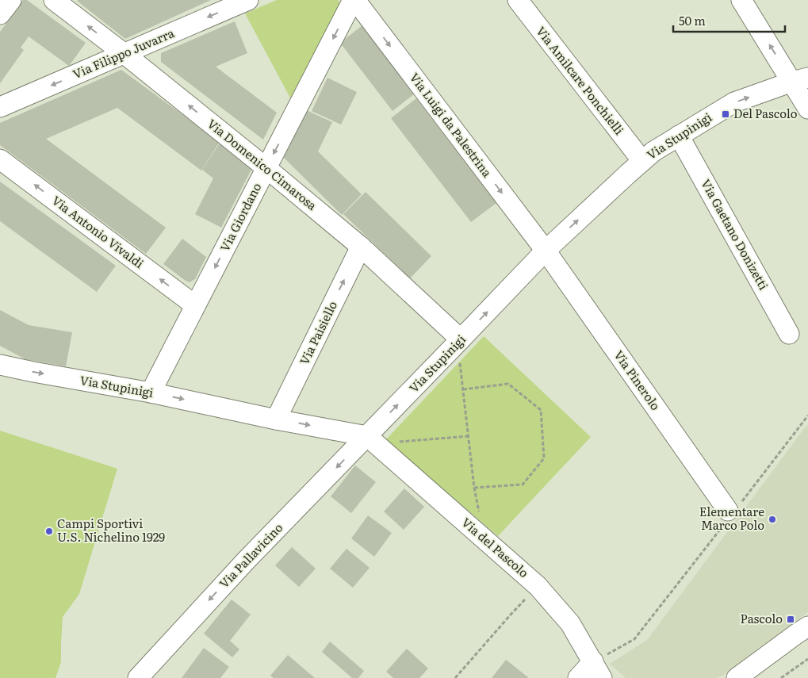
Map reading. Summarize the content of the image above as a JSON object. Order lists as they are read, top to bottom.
{
  "streets": {
    "street": [
      "Via Filippo Juvarra",
      "Via Amilcare Ponchielli",
      "Via Luigi da Palestrina",
      "Via Stupinigi",
      "Via Domenico Cimarosa",
      "Via Giordano",
      "Via Antonio Vivaldi",
      "Via Gaetano Donizetti",
      "Via Paisiello",
      "Via Pinerolo",
      "Via del Pascolo",
      "Via Pallavicino"
    ]
  },
  "crossings": [
    ["Via Filippo Juvarra", "Via Domenico Cimarosa"],
    ["Via Amilcare Ponchielli", "Via Stupinigi"],
    ["Via Luigi da Palestrina", "Via Stupinigi"],
    ["Via Luigi da Palestrina", "Via Giordano"],
    ["Via Luigi da Palestrina", "Via Pinerolo"],
    ["Via Stupinigi", "Via Domenico Cimarosa"],
    ["Via Stupinigi", "Via Giordano"],
    ["Via Stupinigi", "Via Gaetano Donizetti"],
    ["Via Stupinigi", "Via Paisiello"],
    ["Via Stupinigi", "Via Pinerolo"],
    ["Via Stupinigi", "Via del Pascolo"],
    ["Via Stupinigi", "Via Pallavicino"],
    ["Via Domenico Cimarosa", "Via Giordano"],
    ["Via Domenico Cimarosa", "Via Paisiello"],
    ["Via Giordano", "Via Antonio Vivaldi"],
    ["Via del Pascolo", "Via Pallavicino"]
  ],
  "one_way": [
    "Via Filippo Juvarra",
    "Via Luigi da Palestrina",
    "Via Stupinigi",
    "Via Domenico Cimarosa",
    "Via Giordano",
    "Via Antonio Vivaldi",
    "Via Paisiello",
    "Via Pallavicino"
  ],
  "places": {
    "transit": ["Del Pascolo", "Pascolo"],
    "other": ["Elementare Marco Polo", "Campi Sportivi U.S. Nichelino 1929"]
  },
  "scale_bar": "50 m"
}
